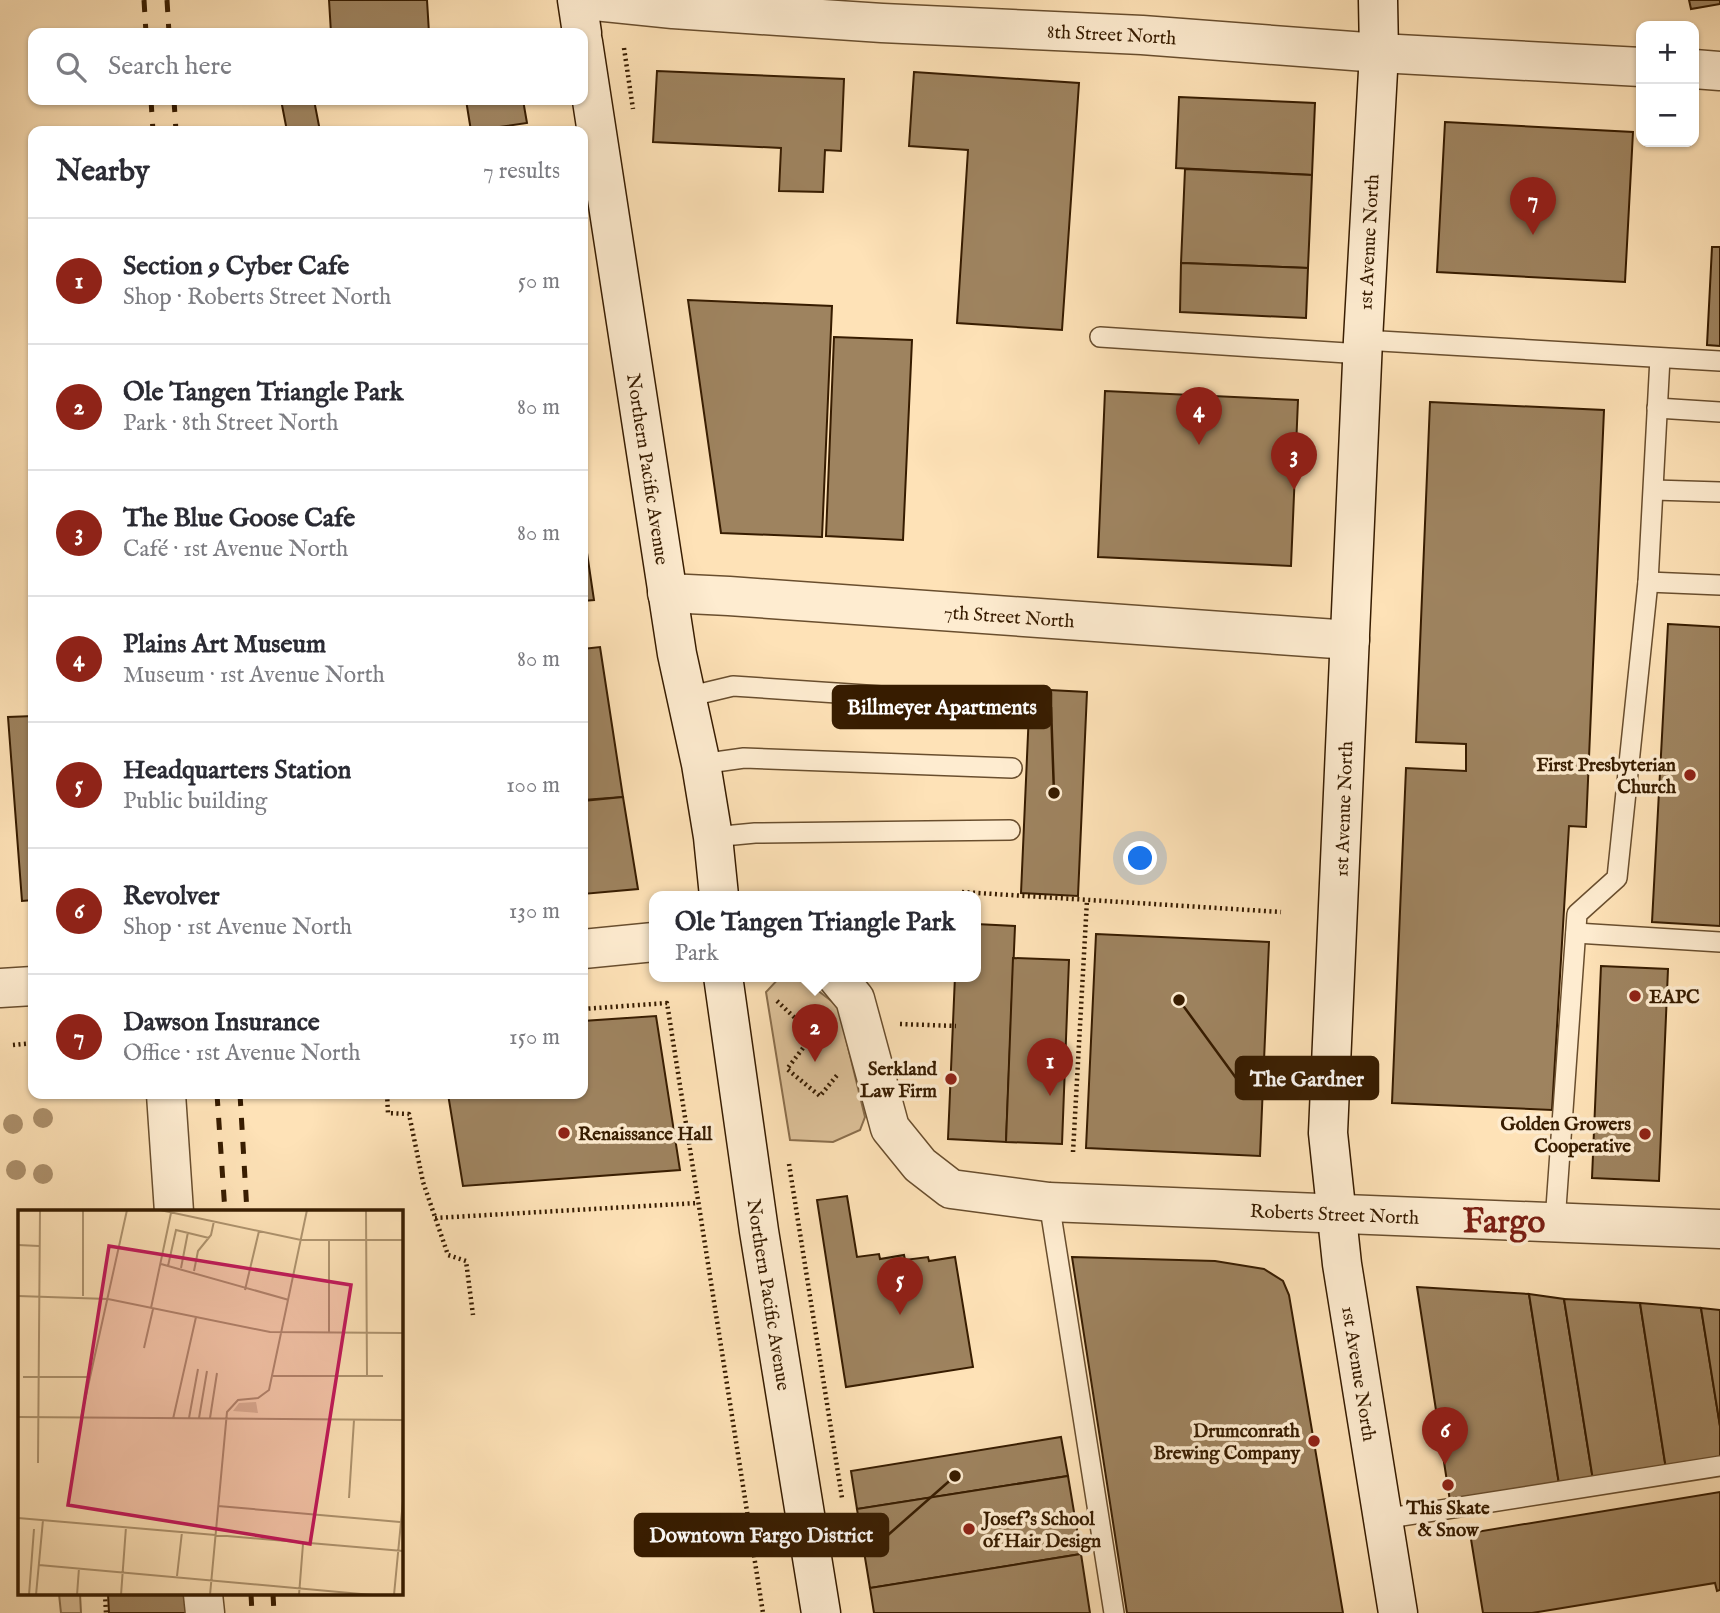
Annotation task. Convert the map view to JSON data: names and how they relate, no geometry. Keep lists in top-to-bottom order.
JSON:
{
  "streets": {
    "street": [
      "8th Street North",
      "1st Avenue North",
      "Northern Pacific Avenue",
      "7th Street North",
      "Roberts Street North"
    ]
  },
  "crossings": [
    ["8th Street North", "1st Avenue North"],
    ["1st Avenue North", "7th Street North"],
    ["1st Avenue North", "Roberts Street North"],
    ["Northern Pacific Avenue", "7th Street North"]
  ],
  "districts": ["Fargo"],
  "places": [
    "First Presbyterian Church",
    "Billmeyer Apartments",
    "EAPC",
    "The Gardner",
    "Serkland Law Firm",
    "Renaissance Hall",
    "Golden Growers Cooperative",
    "Drumconrath Brewing Company",
    "Downtown Fargo District",
    "This Skate & Snow",
    "Josef's School of Hair Design"
  ],
  "page": {
    "map_buttons": ["+", "−"],
    "search": "Search here",
    "heading": ["Nearby", "7 results"],
    "pins": [
      "7",
      "4",
      "3",
      "2",
      "1",
      "5",
      "6"
    ],
    "list": [
      {
        "mark": "1",
        "name": "Section 9 Cyber Cafe",
        "note": "Shop · Roberts Street North",
        "value": "50 m"
      },
      {
        "mark": "2",
        "name": "Ole Tangen Triangle Park",
        "note": "Park · 8th Street North",
        "value": "80 m"
      },
      {
        "mark": "3",
        "name": "The Blue Goose Cafe",
        "note": "Café · 1st Avenue North",
        "value": "80 m"
      },
      {
        "mark": "4",
        "name": "Plains Art Museum",
        "note": "Museum · 1st Avenue North",
        "value": "80 m"
      },
      {
        "mark": "5",
        "name": "Headquarters Station",
        "note": "Public building",
        "value": "100 m"
      },
      {
        "mark": "6",
        "name": "Revolver",
        "note": "Shop · 1st Avenue North",
        "value": "130 m"
      },
      {
        "mark": "7",
        "name": "Dawson Insurance",
        "note": "Office · 1st Avenue North",
        "value": "150 m"
      }
    ],
    "popup": ["Ole Tangen Triangle Park", "Park"]
  }
}
